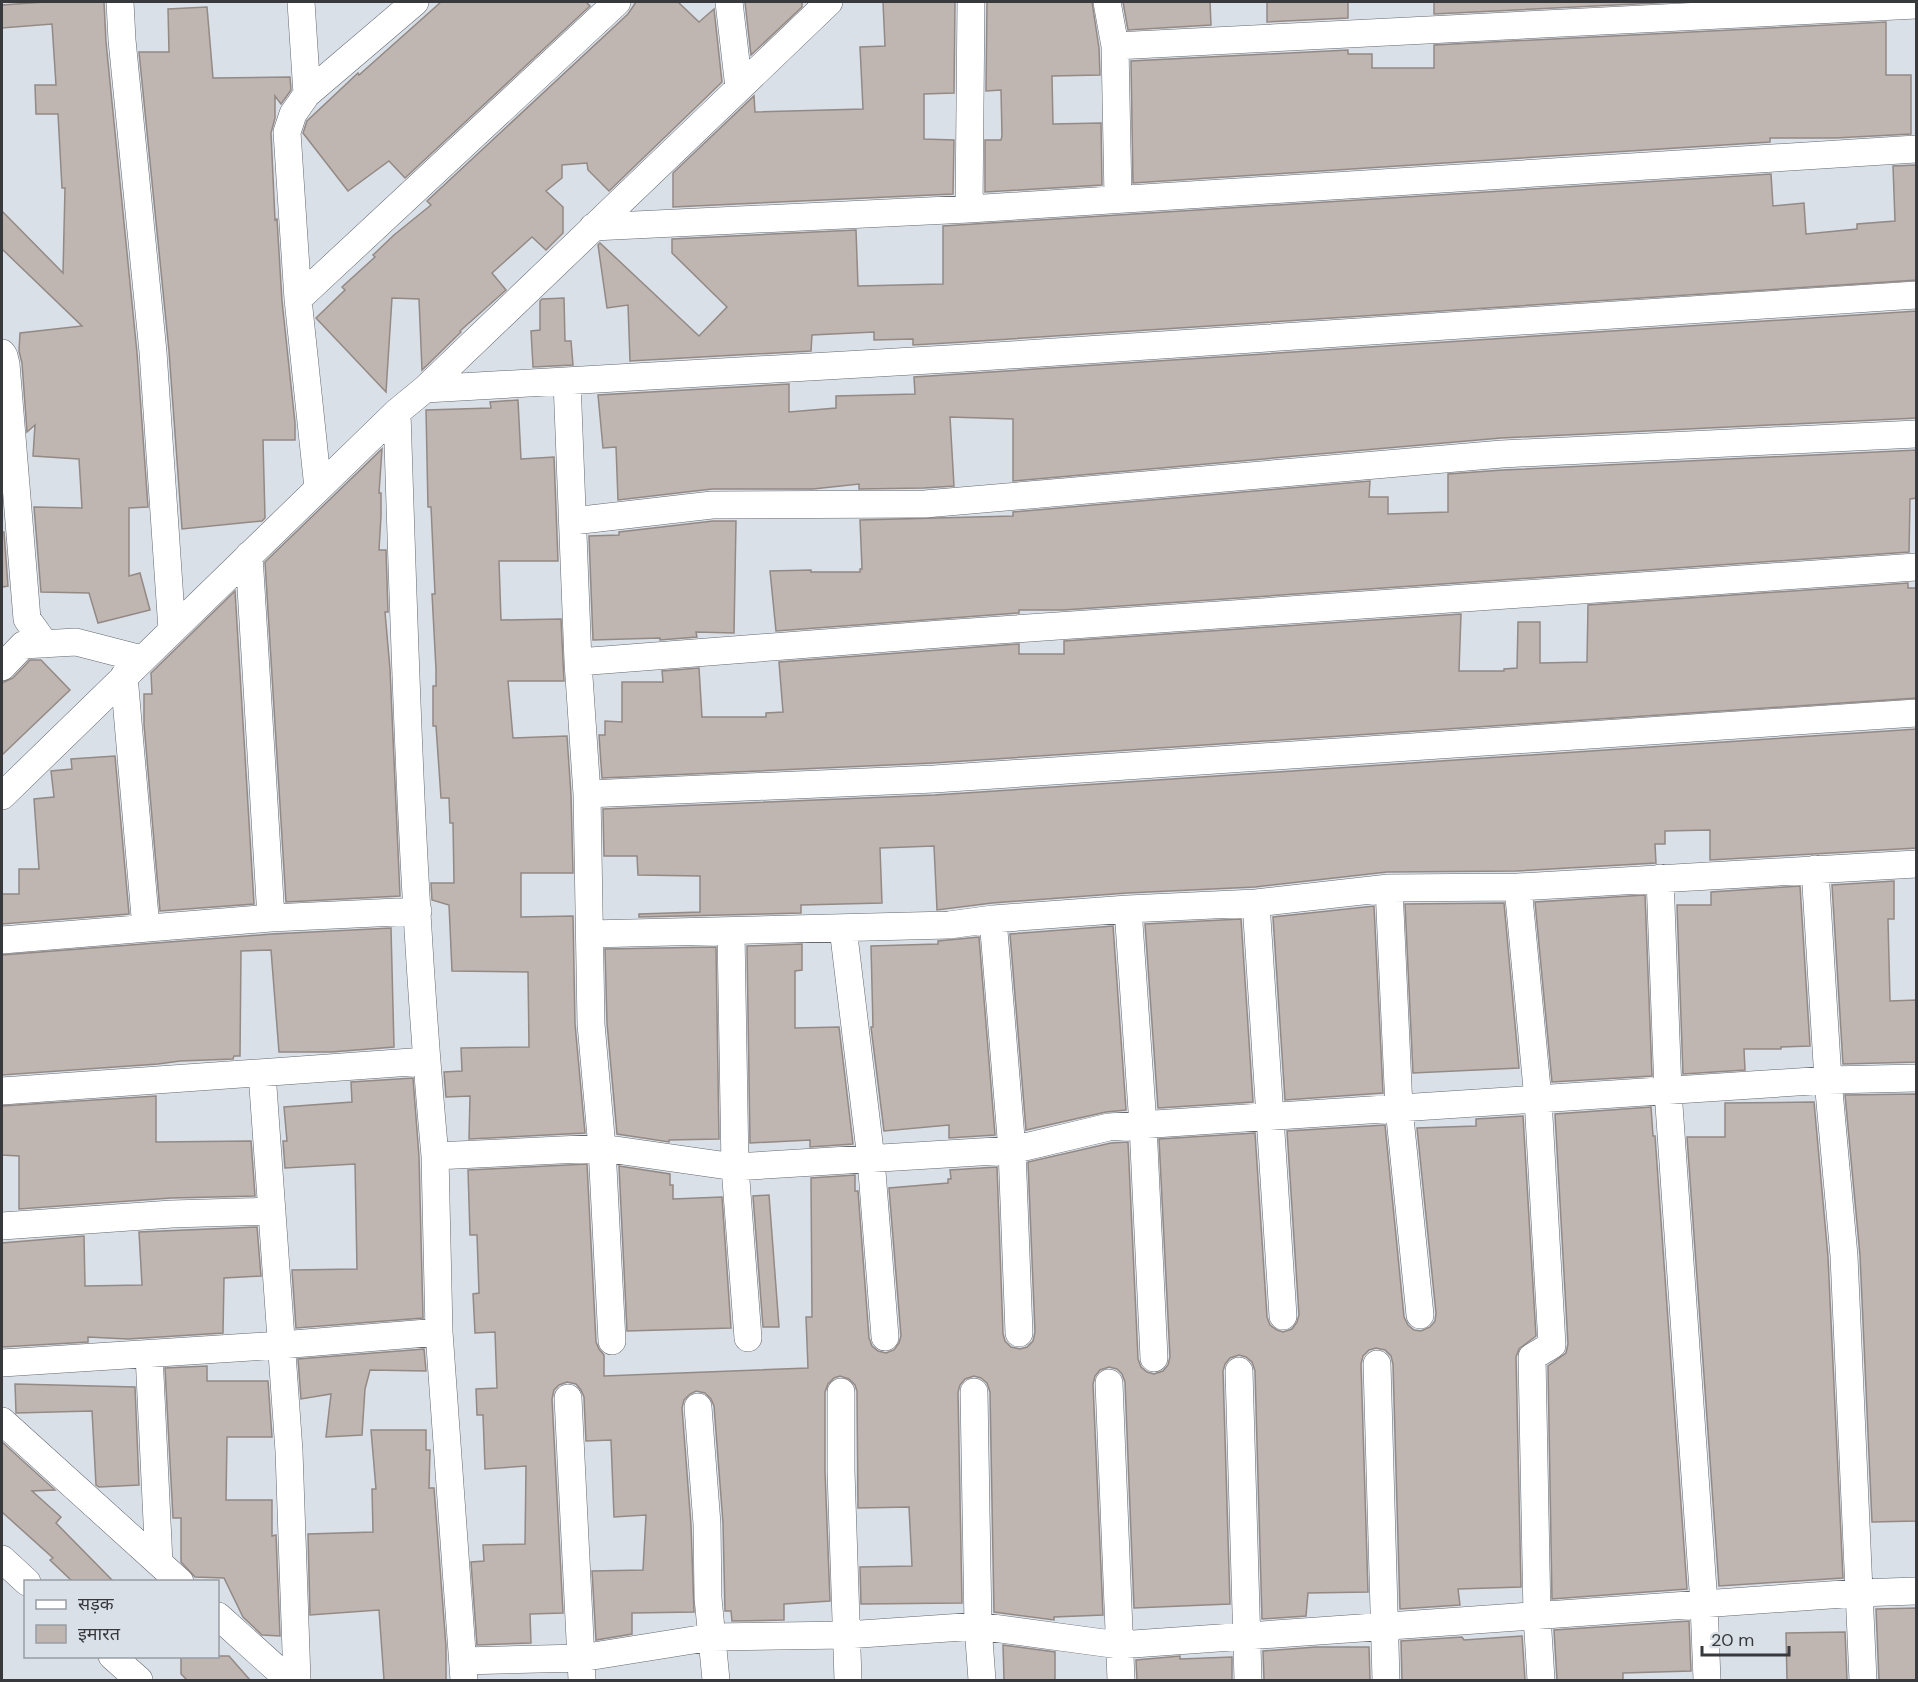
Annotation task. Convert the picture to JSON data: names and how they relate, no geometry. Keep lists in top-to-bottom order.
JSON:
{
  "legend": ["सड़क", "इमारत"],
  "scale_bar": "20 m"
}
